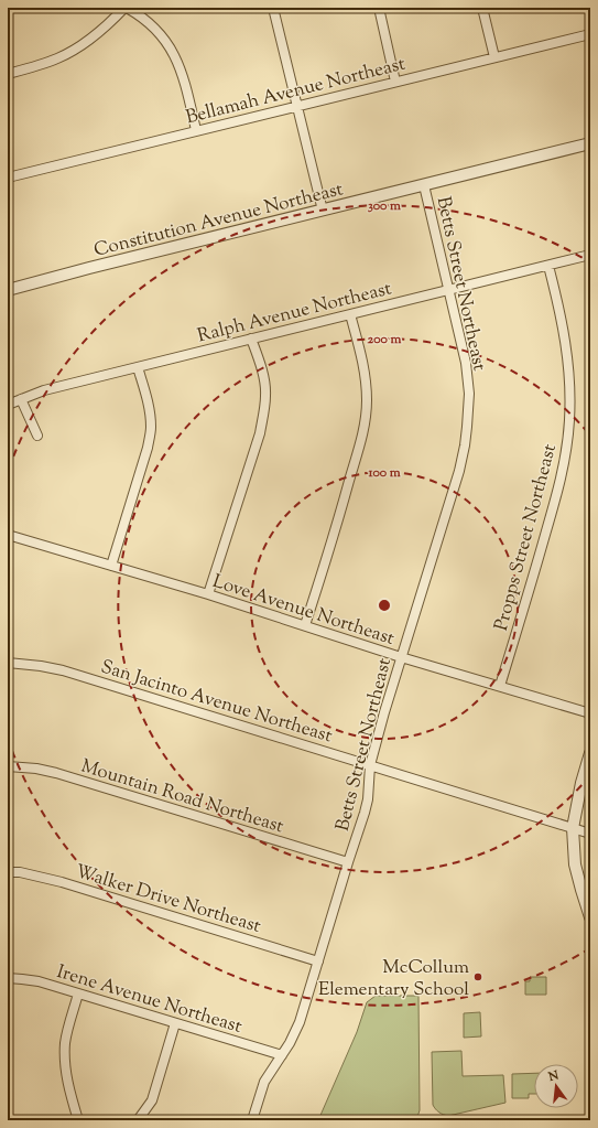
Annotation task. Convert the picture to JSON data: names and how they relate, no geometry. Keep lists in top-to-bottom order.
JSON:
{
  "streets": {
    "street": [
      "Bellamah Avenue Northeast",
      "Constitution Avenue Northeast",
      "Betts Street Northeast",
      "Ralph Avenue Northeast",
      "Propps Street Northeast",
      "Love Avenue Northeast",
      "San Jacinto Avenue Northeast",
      "Mountain Road Northeast",
      "Walker Drive Northeast",
      "Irene Avenue Northeast"
    ]
  },
  "crossings": [
    ["Constitution Avenue Northeast", "Betts Street Northeast"],
    ["Betts Street Northeast", "Ralph Avenue Northeast"],
    ["Betts Street Northeast", "Love Avenue Northeast"],
    ["Betts Street Northeast", "San Jacinto Avenue Northeast"],
    ["Betts Street Northeast", "Mountain Road Northeast"],
    ["Betts Street Northeast", "Walker Drive Northeast"],
    ["Betts Street Northeast", "Irene Avenue Northeast"],
    ["Ralph Avenue Northeast", "Propps Street Northeast"],
    ["Propps Street Northeast", "Love Avenue Northeast"]
  ],
  "places": ["McCollum Elementary School"],
  "north": "top",
  "rings": ["300 m", "200 m", "100 m"]
}
